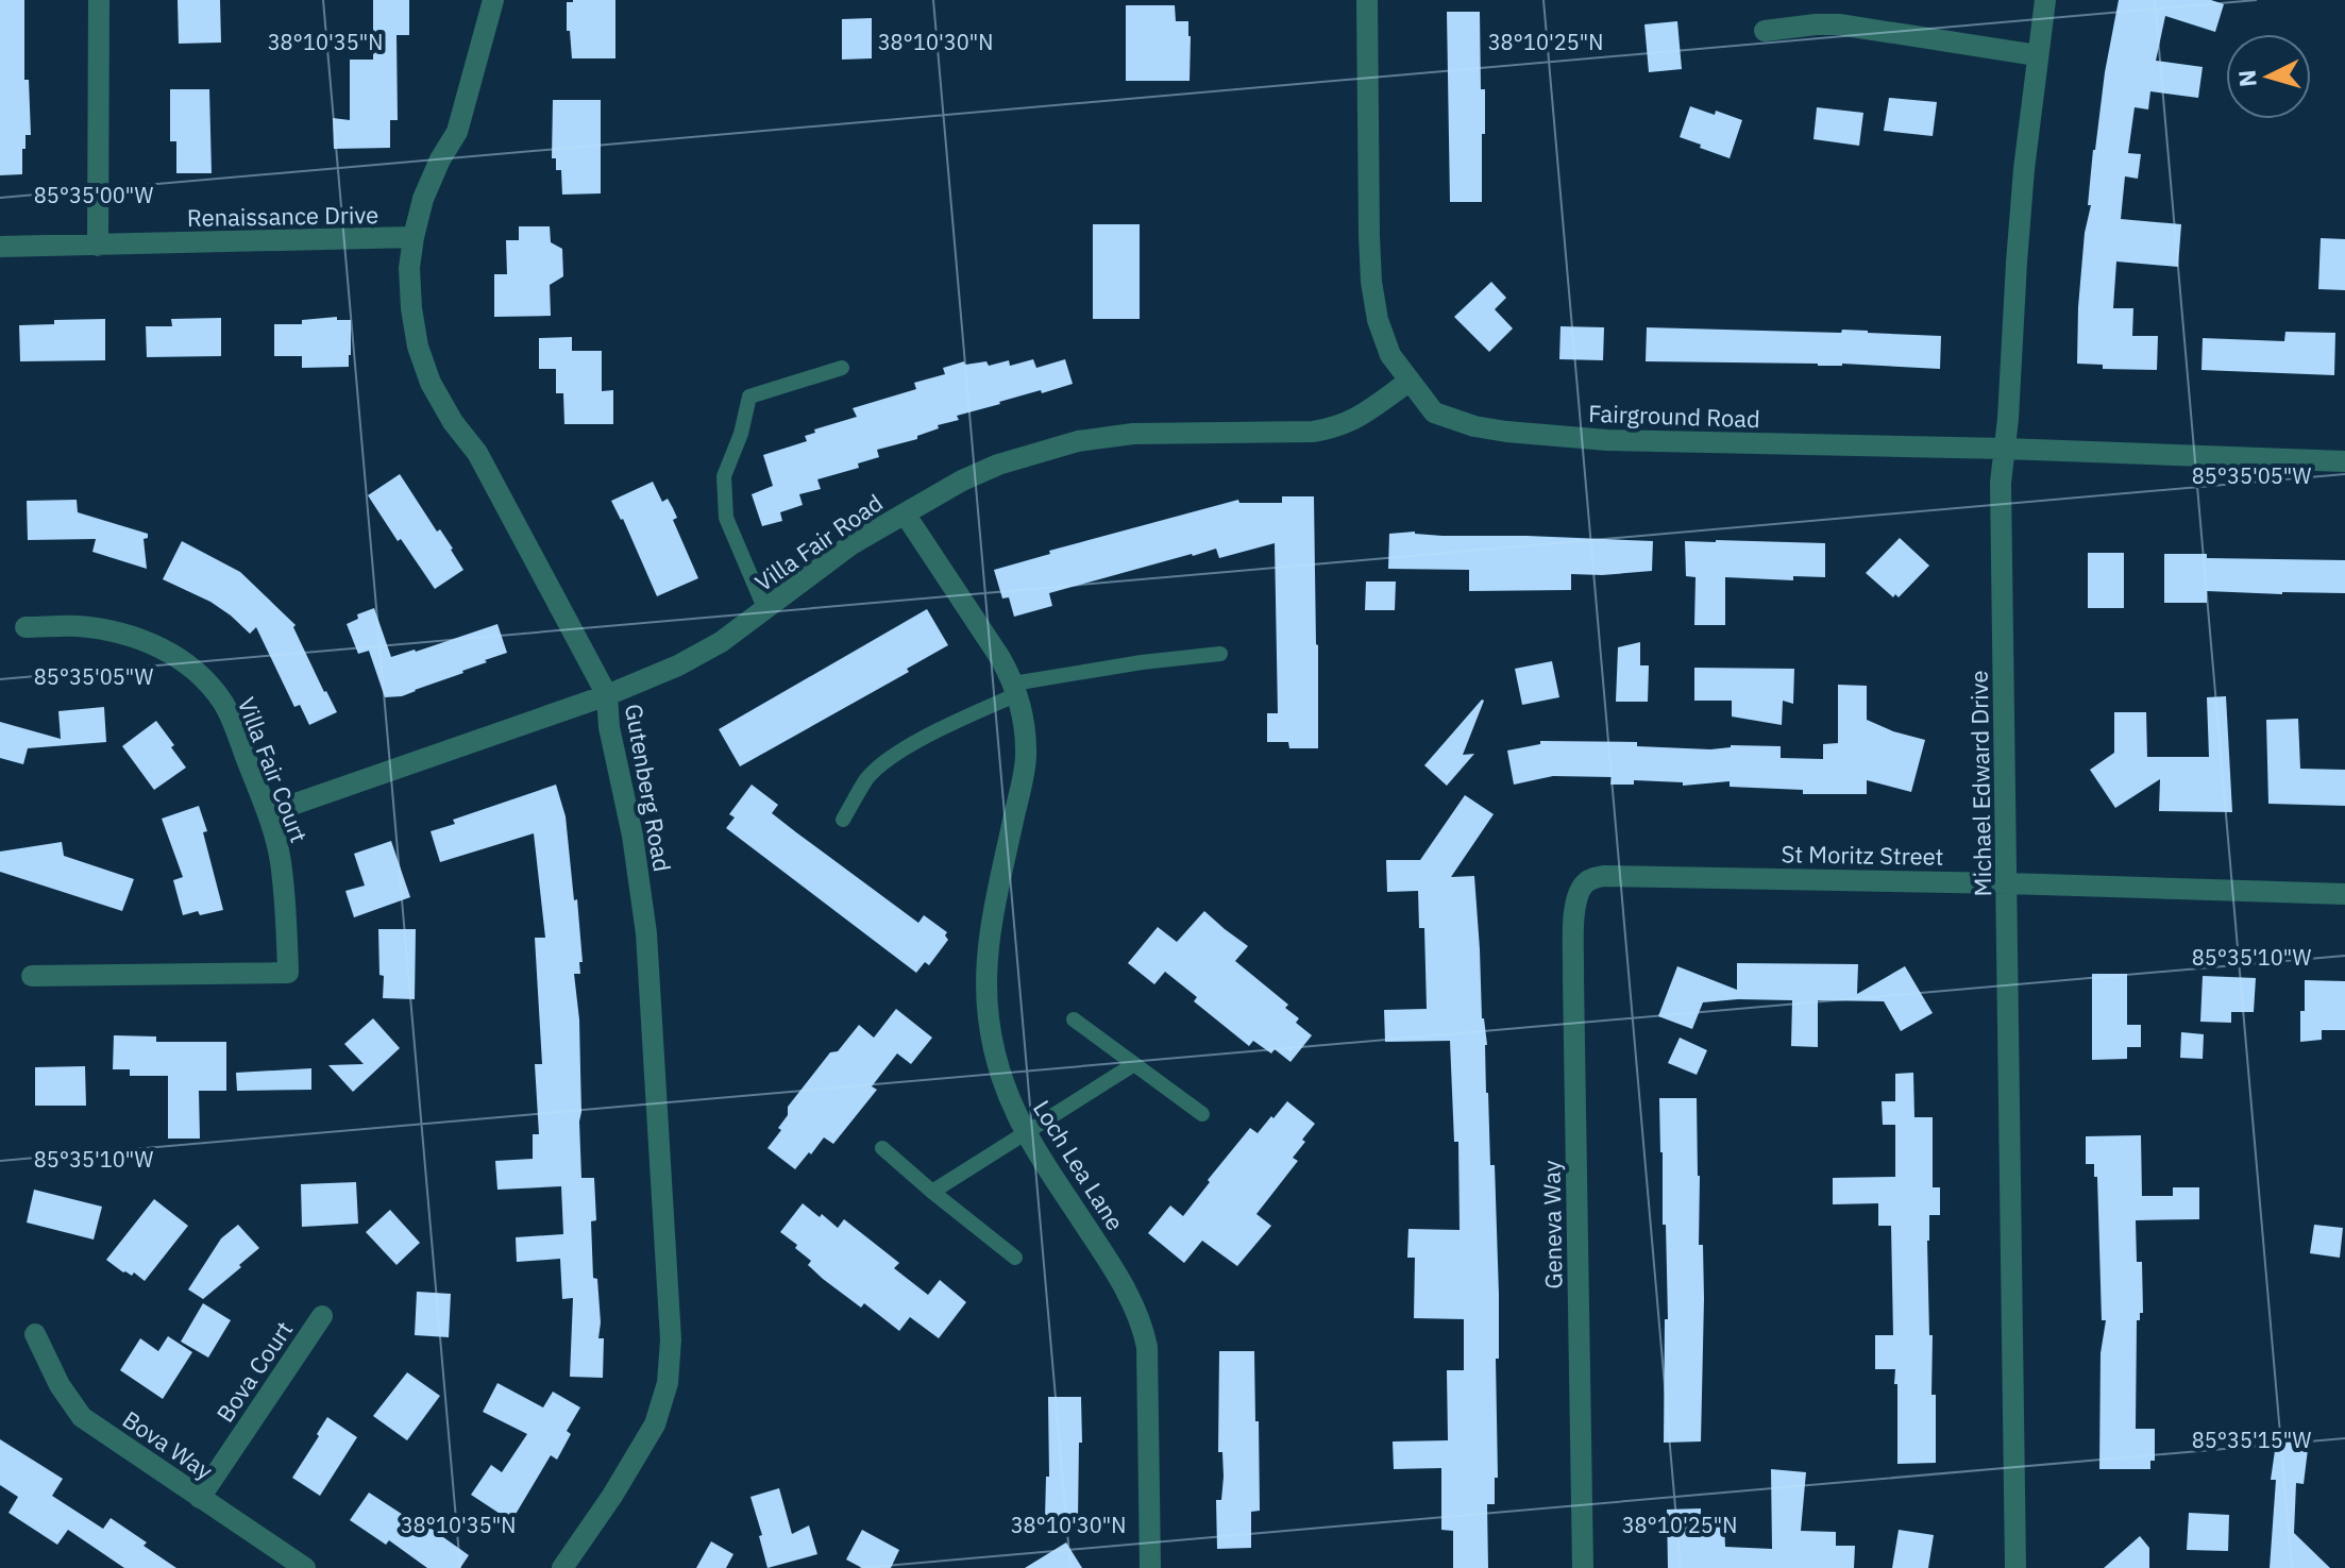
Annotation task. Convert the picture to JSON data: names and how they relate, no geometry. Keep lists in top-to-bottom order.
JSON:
{
  "streets": {
    "street": [
      "Renaissance Drive",
      "Fairground Road",
      "Villa Fair Road",
      "Villa Fair Court",
      "Michael Edward Drive",
      "Gutenberg Road",
      "St Moritz Street",
      "Loch Lea Lane",
      "Geneva Way",
      "Bova Court",
      "Bova Way"
    ]
  },
  "crossings": [
    ["Renaissance Drive", "Gutenberg Road"],
    ["Fairground Road", "Villa Fair Road"],
    ["Fairground Road", "Michael Edward Drive"],
    ["Villa Fair Road", "Villa Fair Court"],
    ["Villa Fair Road", "Gutenberg Road"],
    ["Villa Fair Road", "Loch Lea Lane"],
    ["Michael Edward Drive", "St Moritz Street"],
    ["St Moritz Street", "Geneva Way"],
    ["Bova Court", "Bova Way"]
  ],
  "north": "left",
  "coordinates": [
    "38°10'35\"N",
    "38°10'30\"N",
    "38°10'25\"N",
    "85°35'00\"W",
    "85°35'05\"W",
    "85°35'10\"W",
    "85°35'15\"W"
  ]
}
